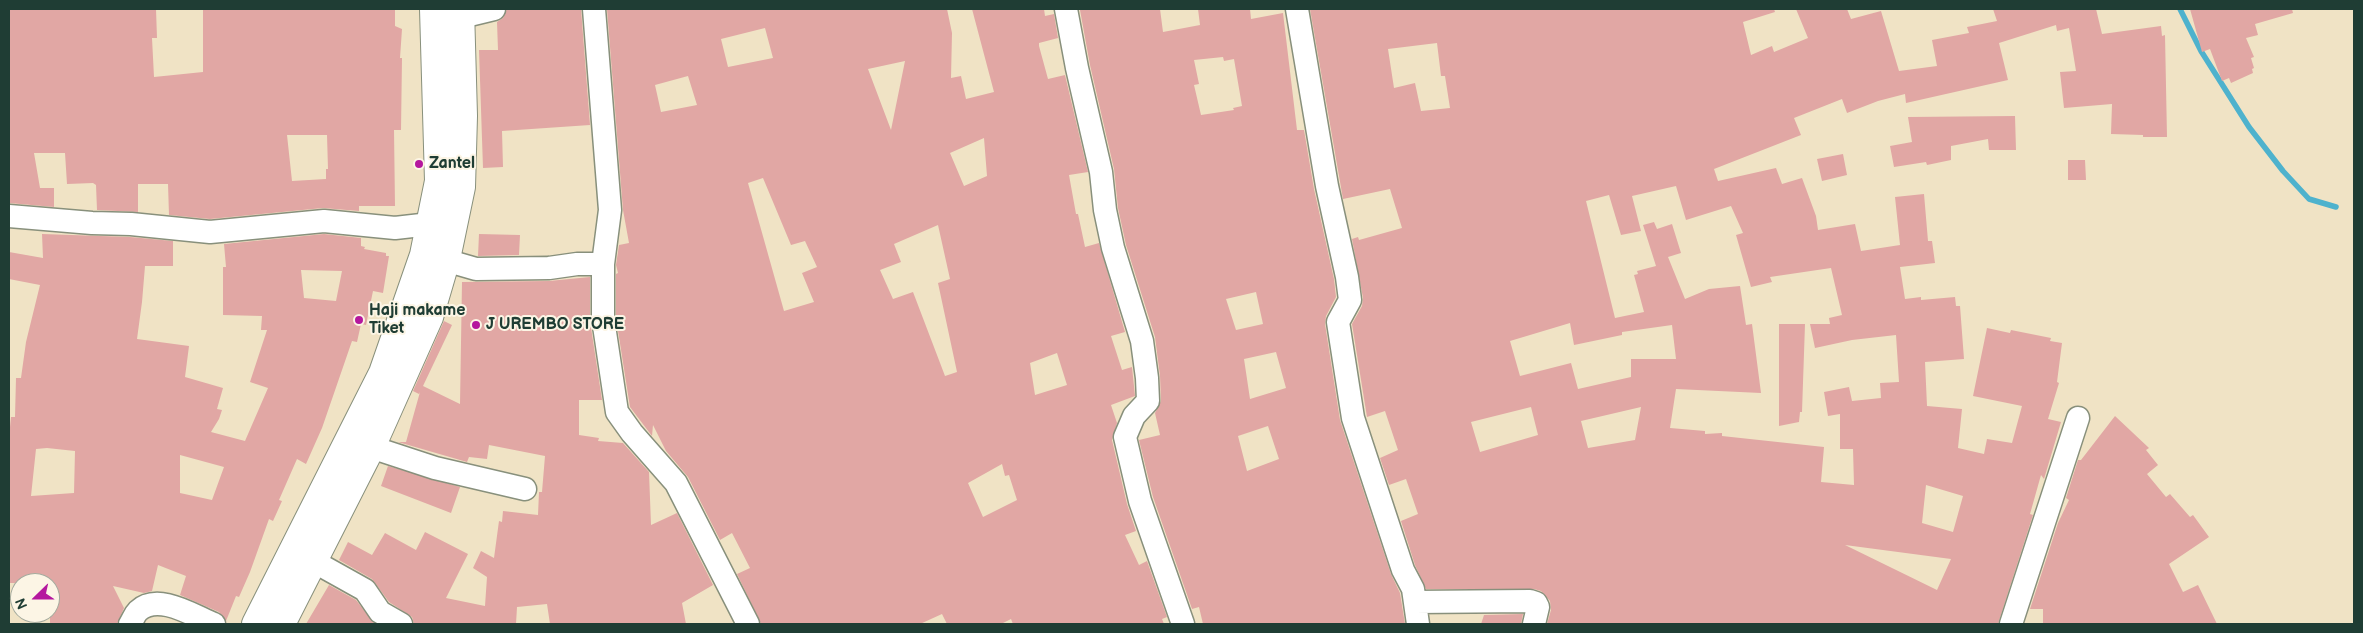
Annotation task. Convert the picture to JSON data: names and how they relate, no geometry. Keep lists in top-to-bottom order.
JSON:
{
  "places": ["Zantel", "Haji makame Tiket", "J UREMBO STORE"],
  "north": "left"
}
